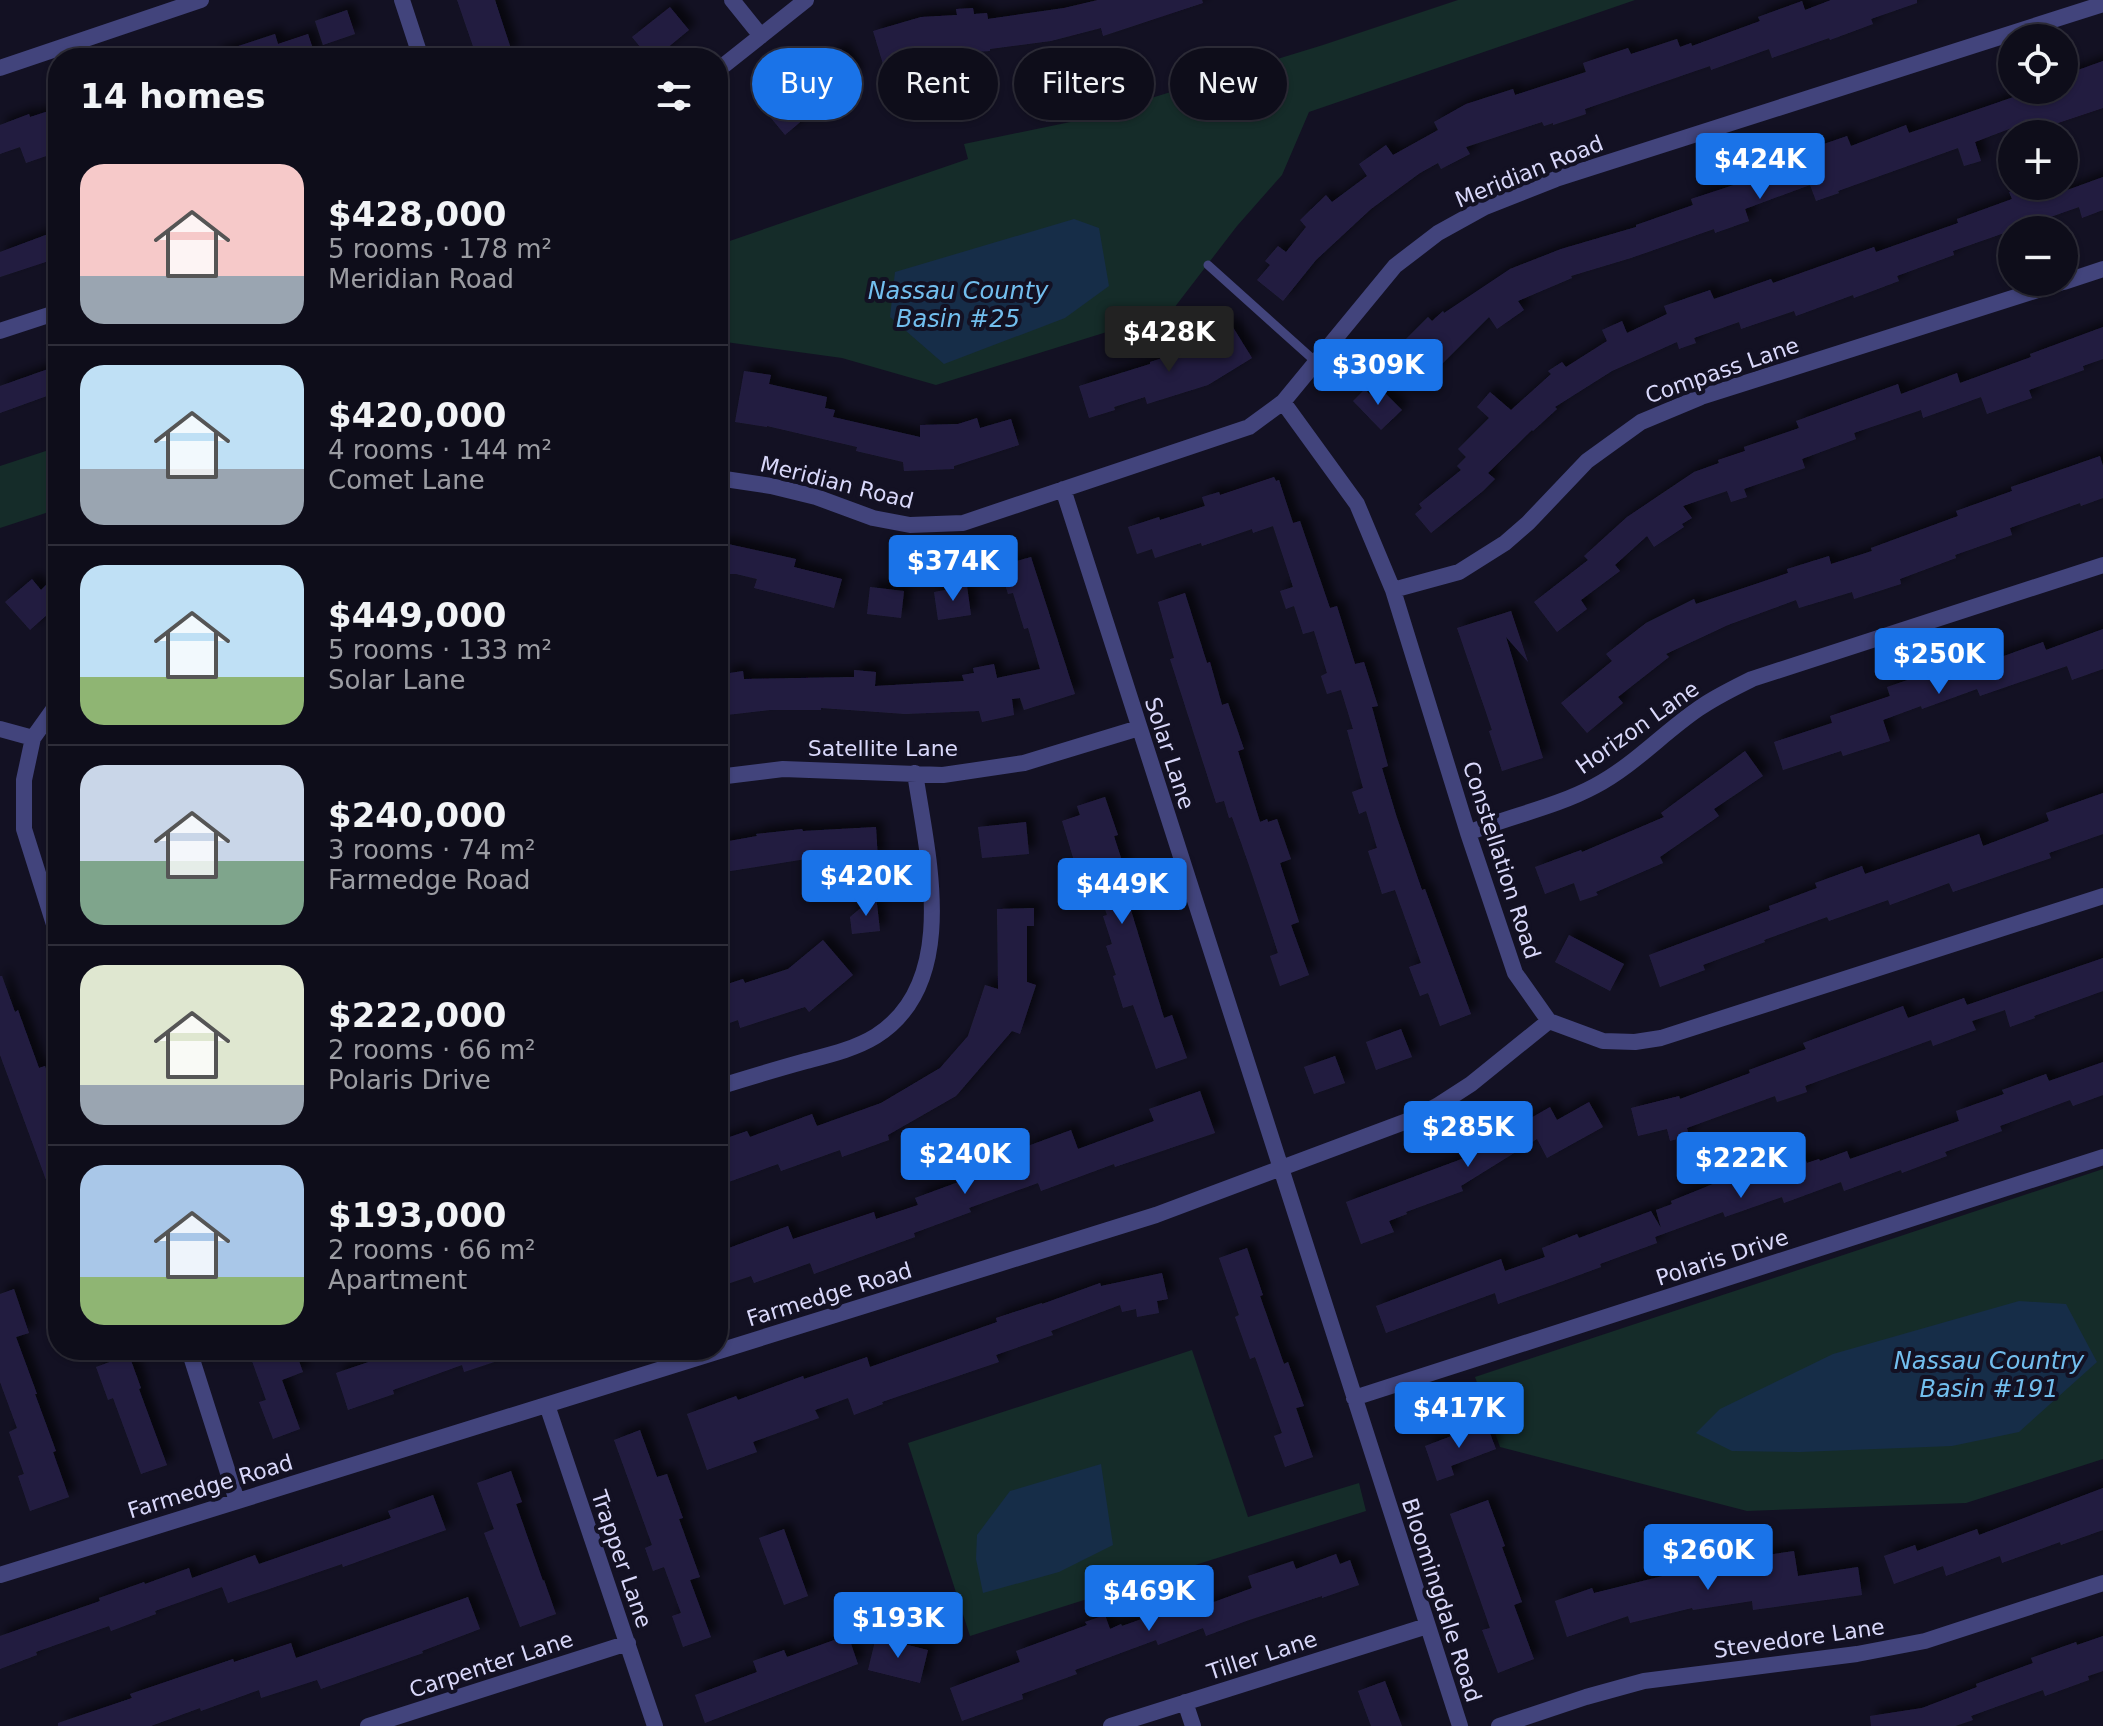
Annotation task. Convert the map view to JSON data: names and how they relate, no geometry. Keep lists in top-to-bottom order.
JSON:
{
  "streets": {
    "street": [
      "Meridian Road",
      "Compass Lane",
      "Horizon Lane",
      "Satellite Lane",
      "Solar Lane",
      "Constellation Road",
      "Polaris Drive",
      "Farmedge Road",
      "Trapper Lane",
      "Bloomingdale Road",
      "Stevedore Lane",
      "Tiller Lane",
      "Carpenter Lane"
    ]
  },
  "crossings": [
    ["Meridian Road", "Solar Lane"],
    ["Meridian Road", "Constellation Road"],
    ["Compass Lane", "Constellation Road"],
    ["Horizon Lane", "Constellation Road"],
    ["Satellite Lane", "Solar Lane"],
    ["Solar Lane", "Farmedge Road"],
    ["Solar Lane", "Bloomingdale Road"],
    ["Constellation Road", "Farmedge Road"],
    ["Polaris Drive", "Bloomingdale Road"],
    ["Farmedge Road", "Trapper Lane"],
    ["Farmedge Road", "Bloomingdale Road"],
    ["Trapper Lane", "Carpenter Lane"],
    ["Bloomingdale Road", "Tiller Lane"]
  ],
  "water": ["Nassau County Basin #25", "Nassau Country Basin #191"],
  "page": {
    "map_buttons": ["+", "−"],
    "chip": [
      "Buy",
      "Rent",
      "Filters",
      "New"
    ],
    "heading": "14 homes",
    "price": [
      "$424K",
      "$428K",
      "$309K",
      "$374K",
      "$250K",
      "$420K",
      "$449K",
      "$285K",
      "$240K",
      "$222K",
      "$417K",
      "$260K",
      "$469K",
      "$193K"
    ],
    "list": [
      {
        "name": "$428,000",
        "note": "5 rooms · 178 m² · Meridian Road"
      },
      {
        "name": "$420,000",
        "note": "4 rooms · 144 m² · Comet Lane"
      },
      {
        "name": "$449,000",
        "note": "5 rooms · 133 m² · Solar Lane"
      },
      {
        "name": "$240,000",
        "note": "3 rooms · 74 m² · Farmedge Road"
      },
      {
        "name": "$222,000",
        "note": "2 rooms · 66 m² · Polaris Drive"
      },
      {
        "name": "$193,000",
        "note": "2 rooms · 66 m² · Apartment"
      }
    ]
  }
}
